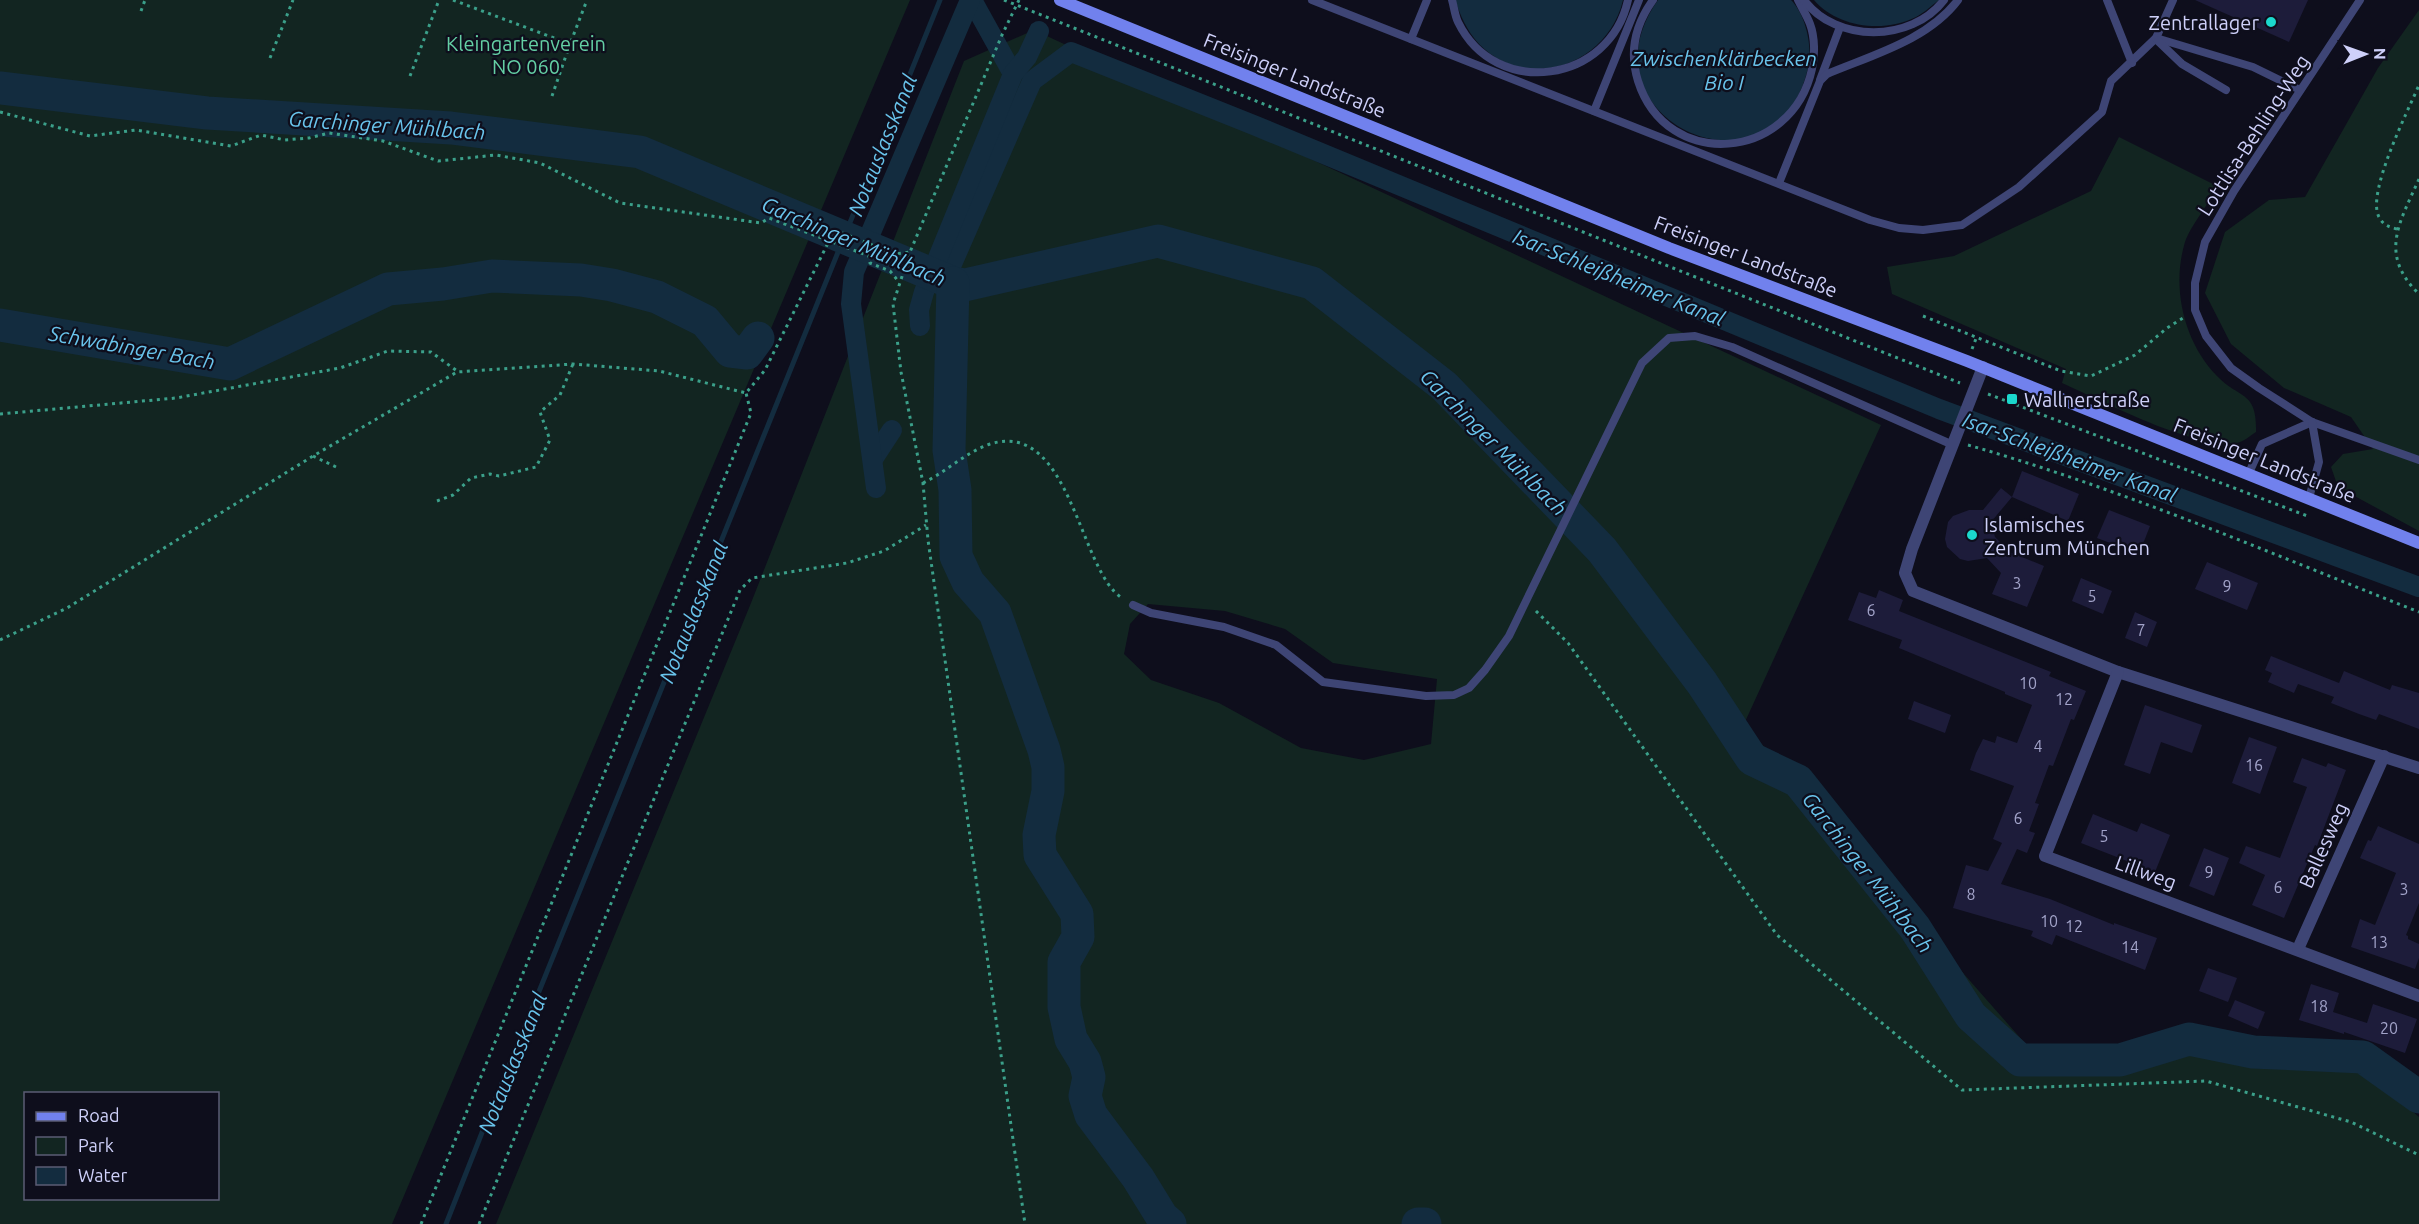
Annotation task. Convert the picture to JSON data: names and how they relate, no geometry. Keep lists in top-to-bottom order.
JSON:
{
  "streets": {
    "main road": ["Freisinger Landstraße"],
    "street": ["Ballesweg", "Lillweg"],
    "lane": ["Lottlisa-Behling-Weg"]
  },
  "crossings": [
    ["Ballesweg", "Lillweg"]
  ],
  "water": [
    "Zwischenklärbecken Bio I",
    "Garchinger Mühlbach",
    "Notauslasskanal",
    "Isar-Schleißheimer Kanal",
    "Schwabinger Bach"
  ],
  "parks": ["Kleingartenverein NO 060"],
  "places": {
    "other": ["Zentrallager", "Islamisches Zentrum München"],
    "transit": ["Wallnerstraße"]
  },
  "house_numbers": [
    "3",
    "9",
    "5",
    "6",
    "7",
    "10",
    "12",
    "4",
    "16",
    "6",
    "5",
    "9",
    "6",
    "3",
    "8",
    "10",
    "12",
    "13",
    "14",
    "18",
    "20"
  ],
  "legend": ["Road", "Park", "Water"],
  "north": "right"
}
